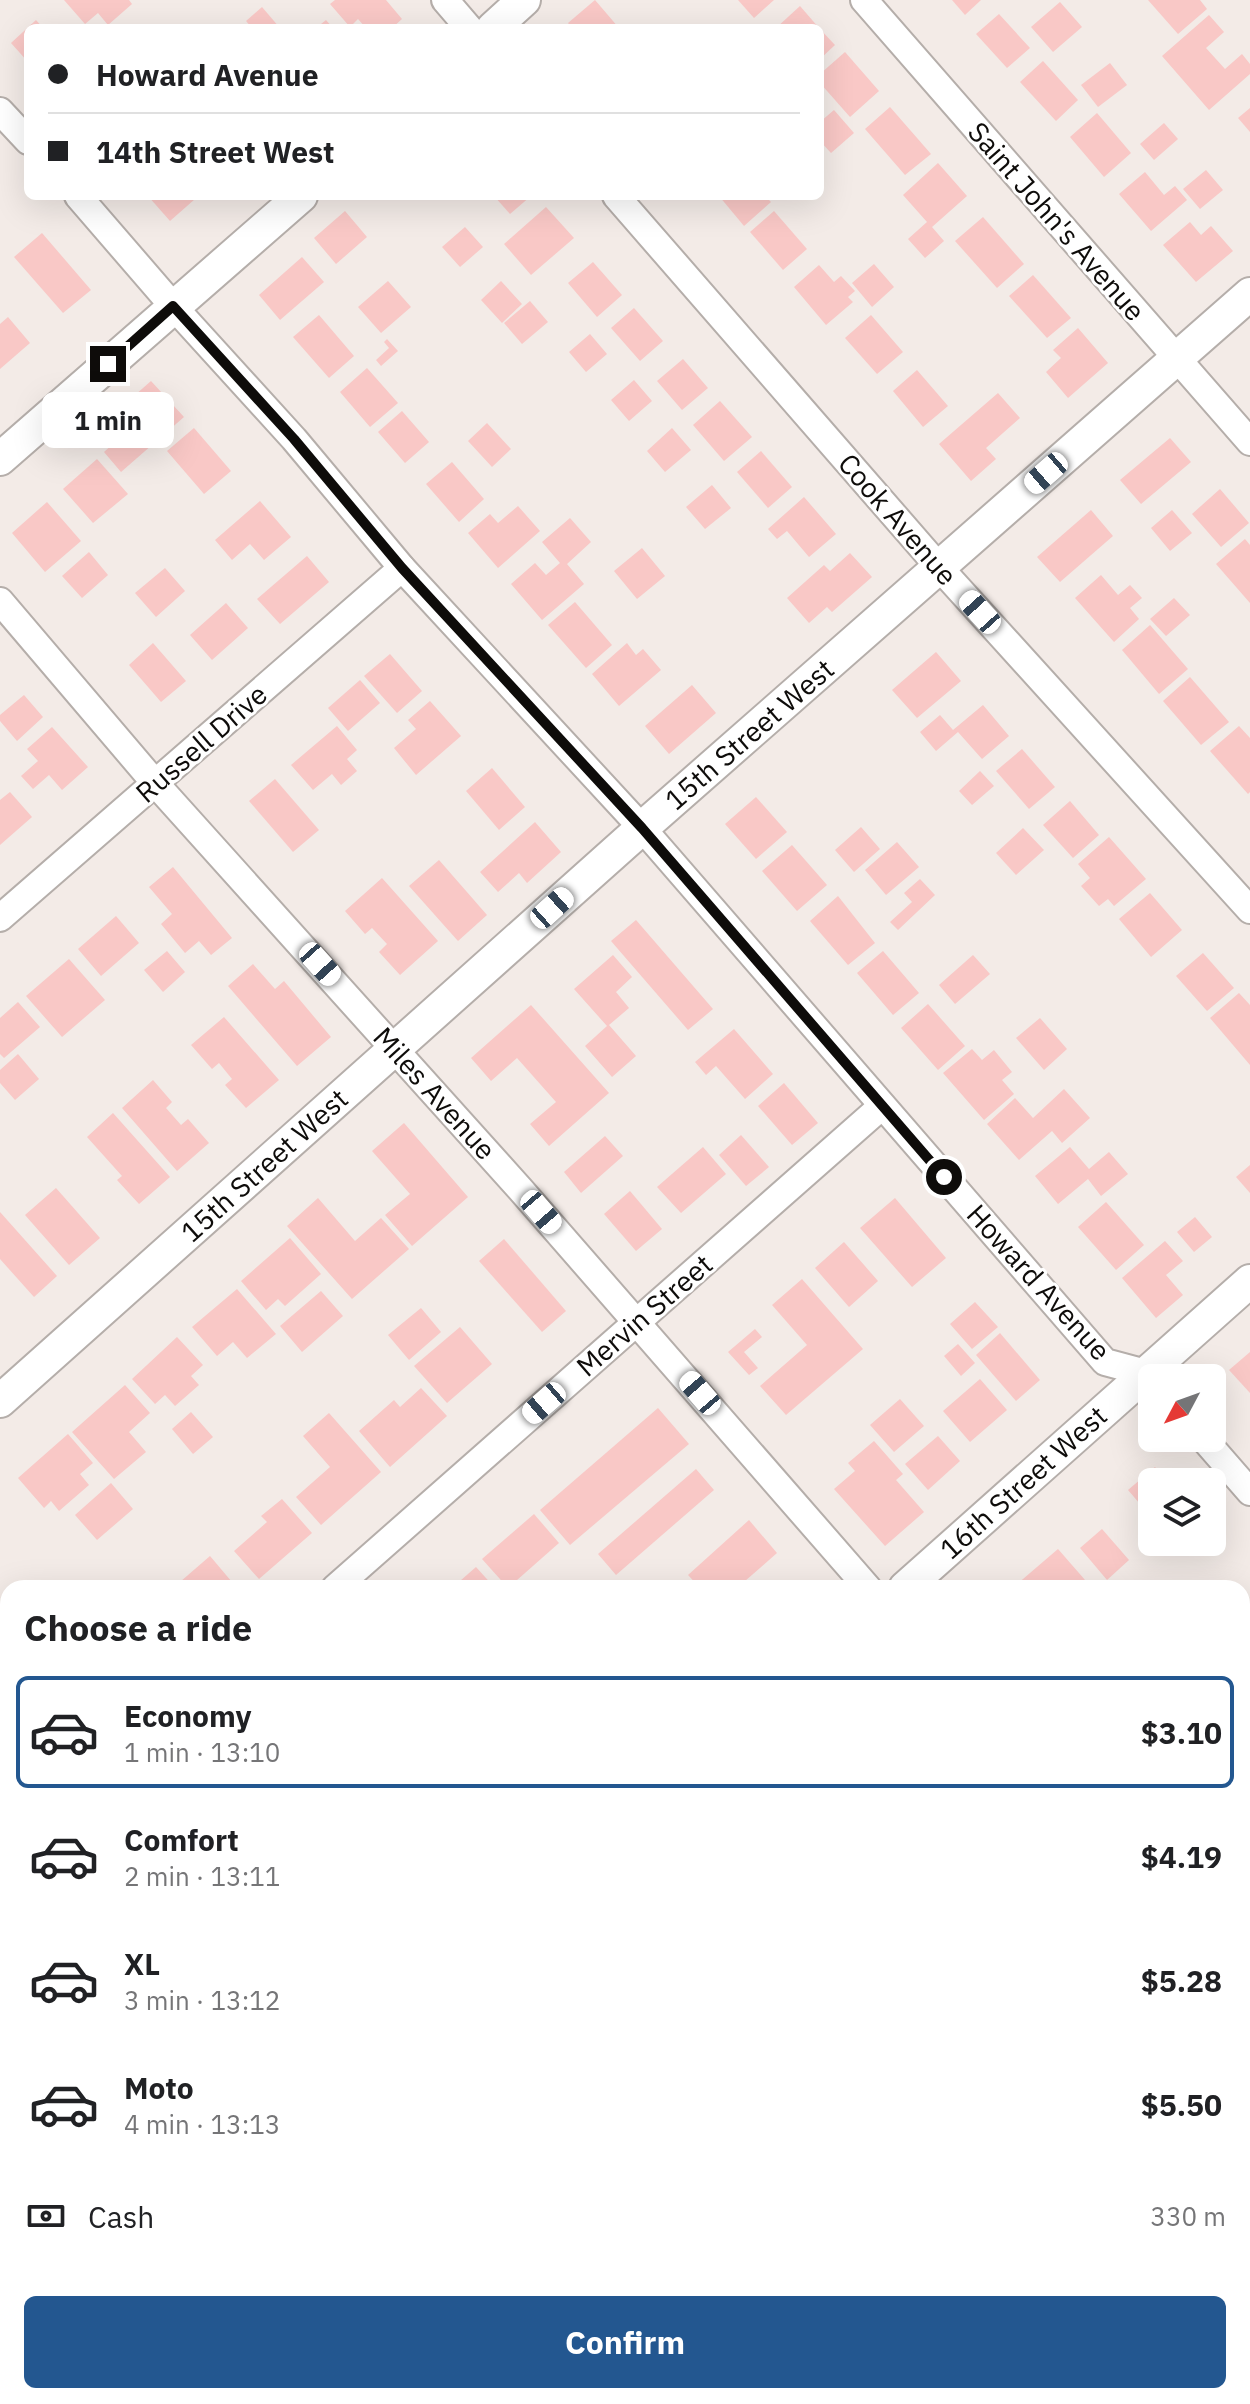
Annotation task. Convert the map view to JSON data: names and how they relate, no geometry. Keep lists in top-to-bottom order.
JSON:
{
  "streets": {
    "street": [
      "Saint John's Avenue",
      "Cook Avenue",
      "15th Street West",
      "Russell Drive",
      "Miles Avenue",
      "Howard Avenue",
      "Mervin Street",
      "16th Street West"
    ]
  },
  "crossings": [
    ["Saint John's Avenue", "15th Street West"],
    ["Cook Avenue", "15th Street West"],
    ["15th Street West", "Miles Avenue"],
    ["15th Street West", "Howard Avenue"],
    ["Russell Drive", "Miles Avenue"],
    ["Russell Drive", "Howard Avenue"],
    ["Miles Avenue", "Mervin Street"],
    ["Howard Avenue", "Mervin Street"]
  ],
  "north": "bottom left",
  "page": {
    "banner": ["Howard Avenue", "14th Street West"],
    "bubble": "1 min",
    "heading": "Choose a ride",
    "list": [
      {
        "name": "Economy",
        "note": "1 min · 13:10",
        "value": "$3.10"
      },
      {
        "name": "Comfort",
        "note": "2 min · 13:11",
        "value": "$4.19"
      },
      {
        "name": "XL",
        "note": "3 min · 13:12",
        "value": "$5.28"
      },
      {
        "name": "Moto",
        "note": "4 min · 13:13",
        "value": "$5.50"
      }
    ],
    "pay": ["Cash", "330 m"],
    "buttons": "Confirm"
  }
}
